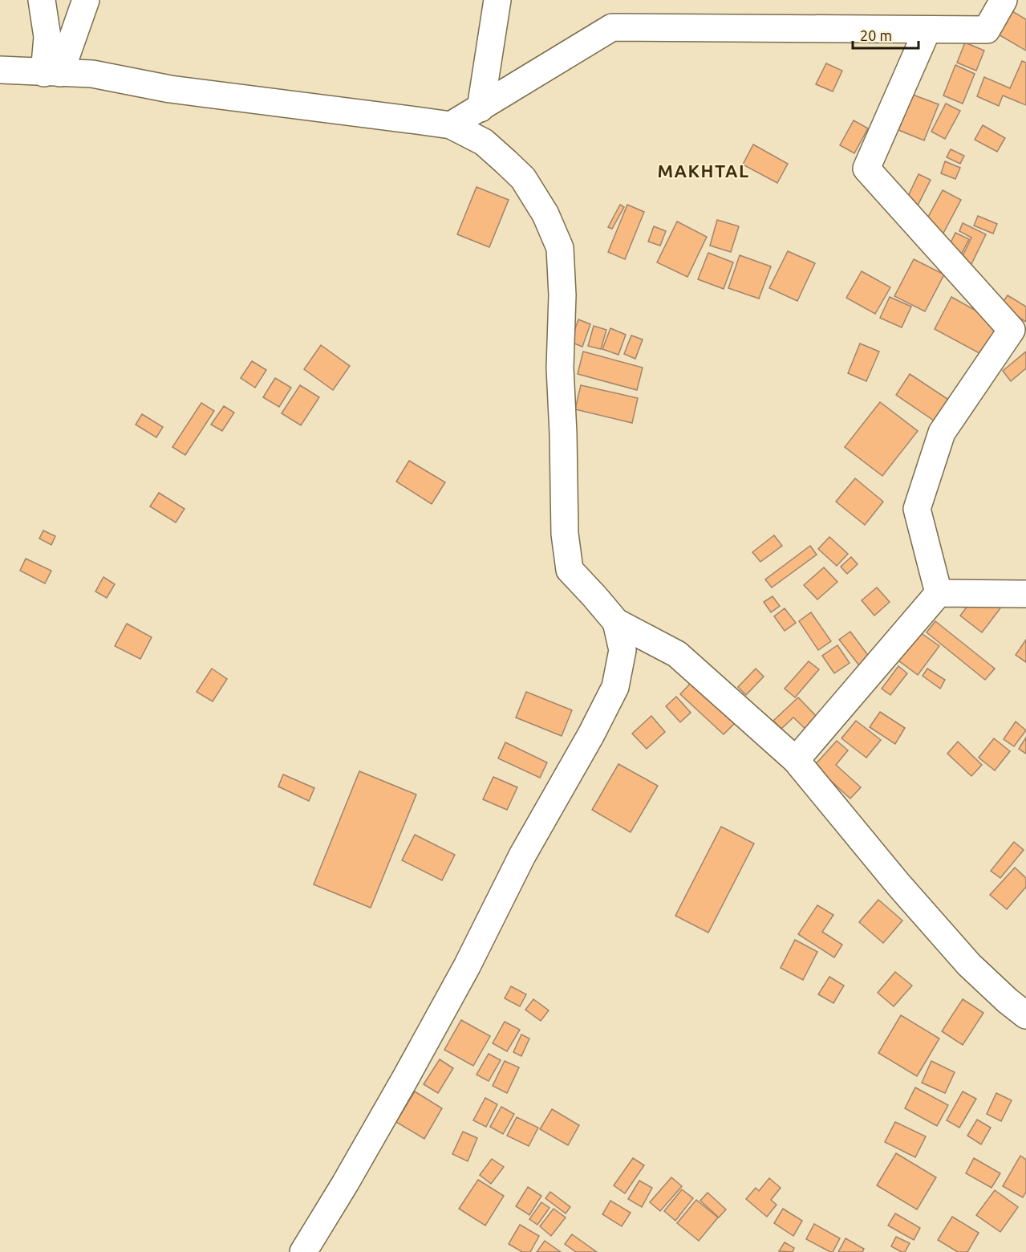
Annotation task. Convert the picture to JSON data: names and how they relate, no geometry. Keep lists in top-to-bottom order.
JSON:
{
  "districts": ["MAKHTAL"],
  "scale_bar": "20 m"
}
